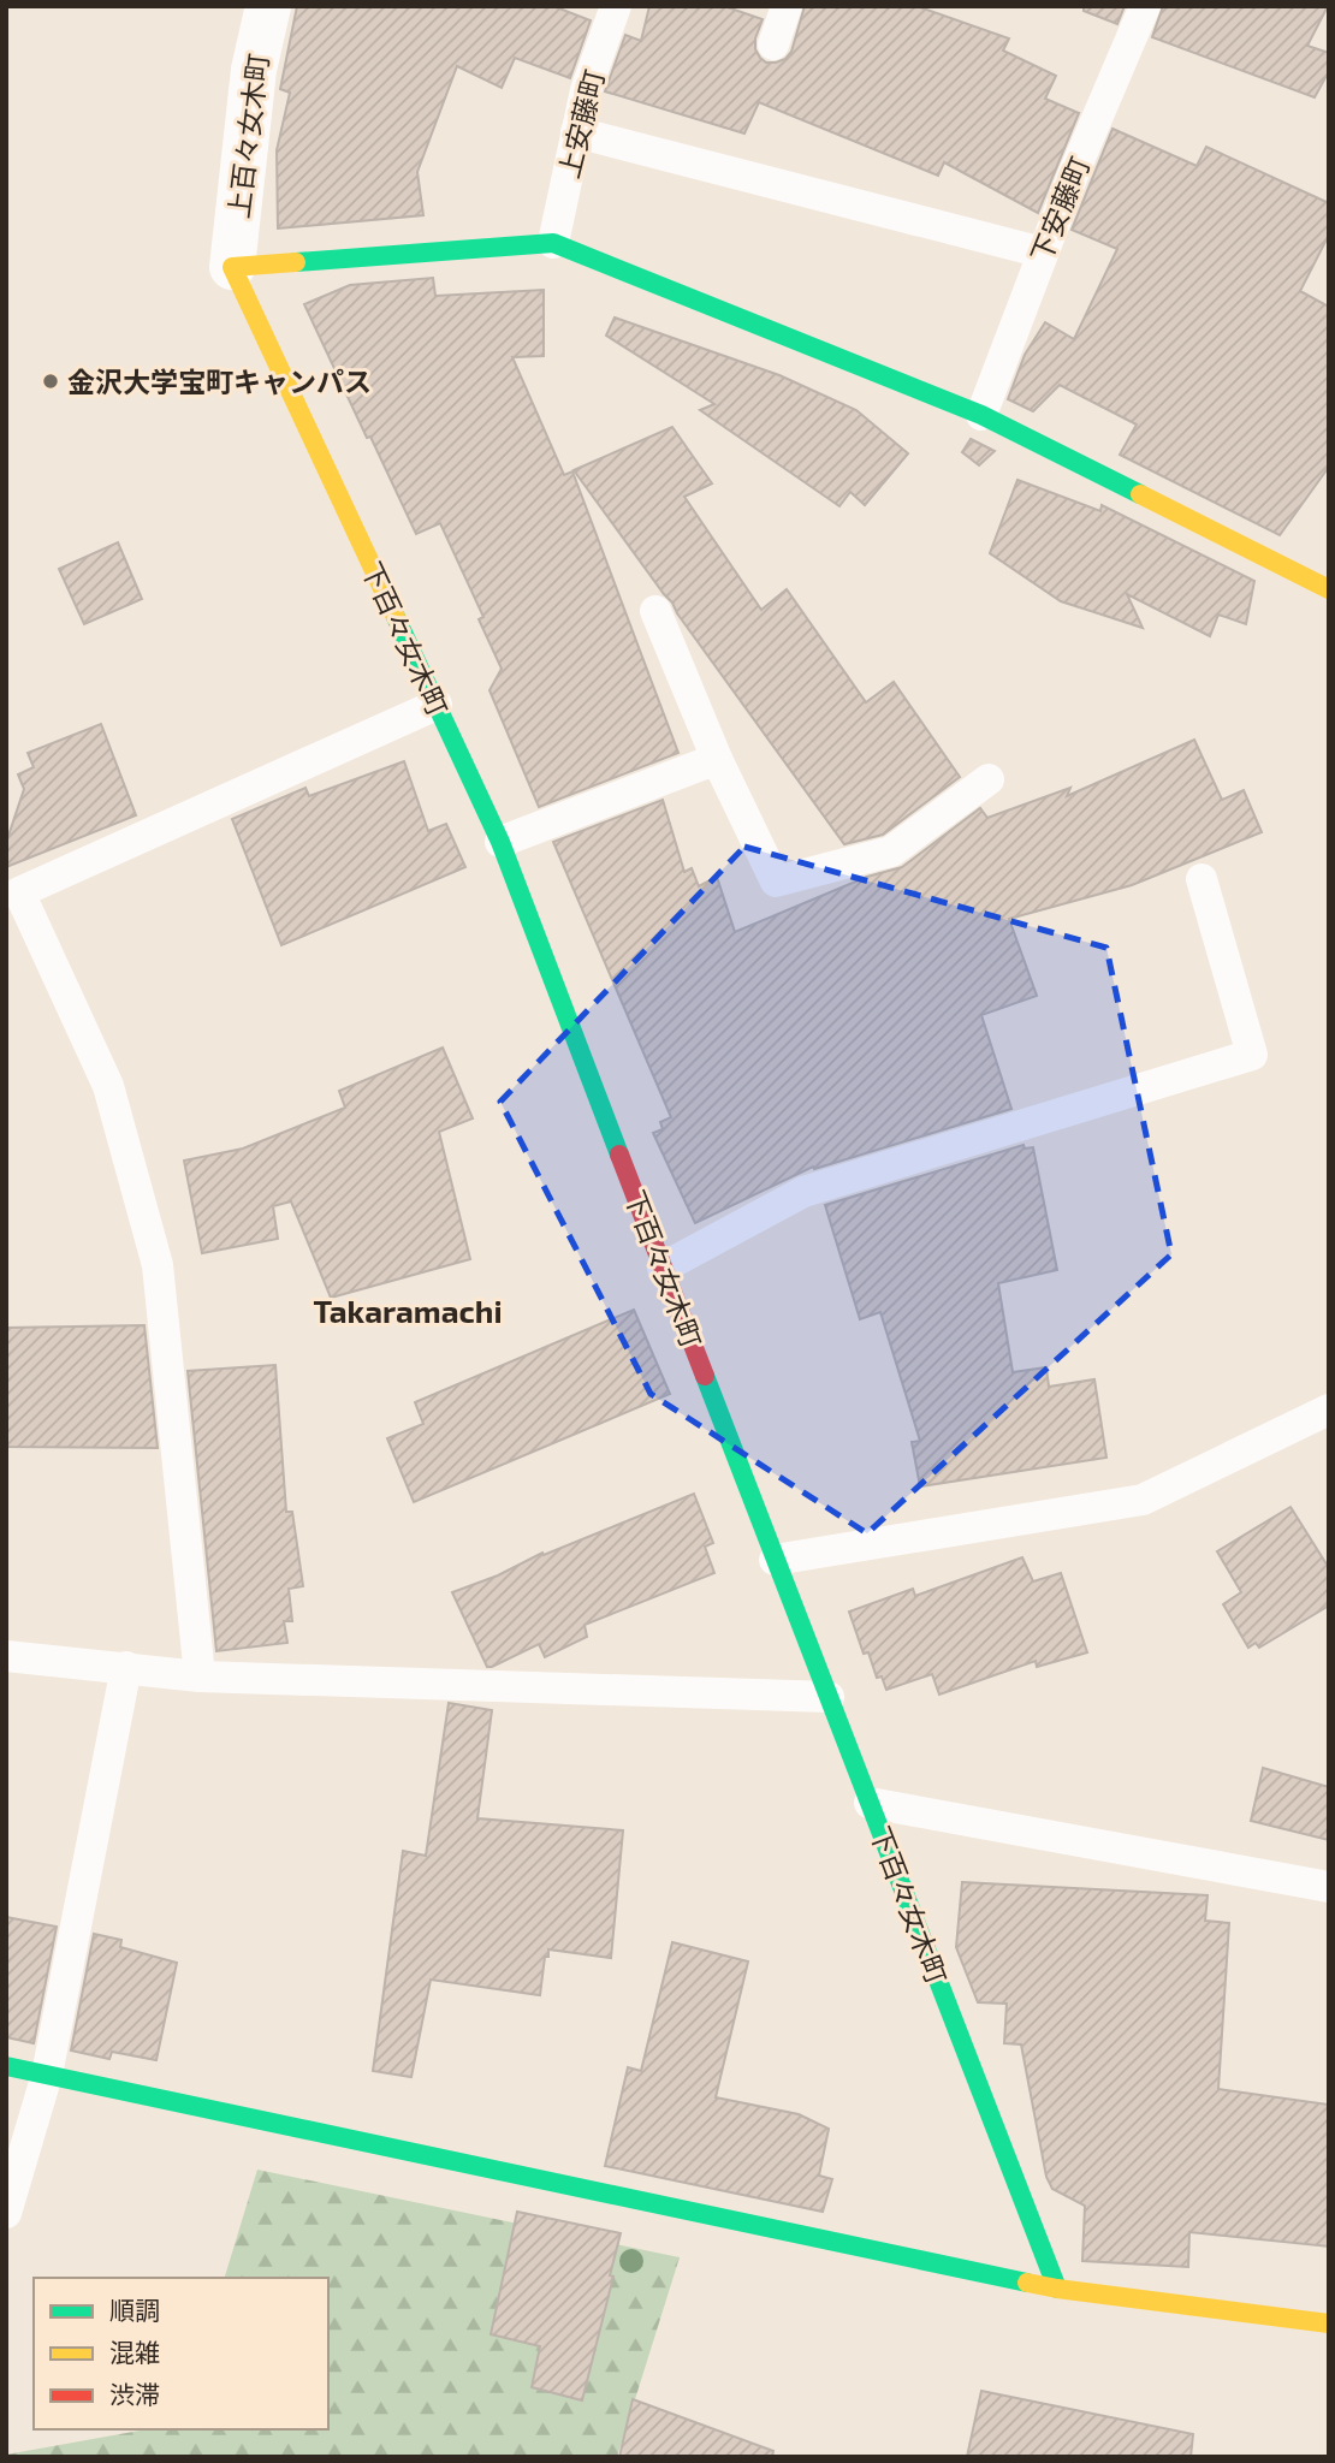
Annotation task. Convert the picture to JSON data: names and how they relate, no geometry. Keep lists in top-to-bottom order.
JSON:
{
  "streets": {
    "street": ["上百々女木町", "下百々女木町"],
    "lane": ["上安藤町", "下安藤町"]
  },
  "crossings": [
    ["上百々女木町", "下百々女木町"]
  ],
  "districts": ["Takaramachi"],
  "places": ["金沢大学宝町キャンパス"],
  "legend": ["順調", "混雑", "渋滞"]
}
